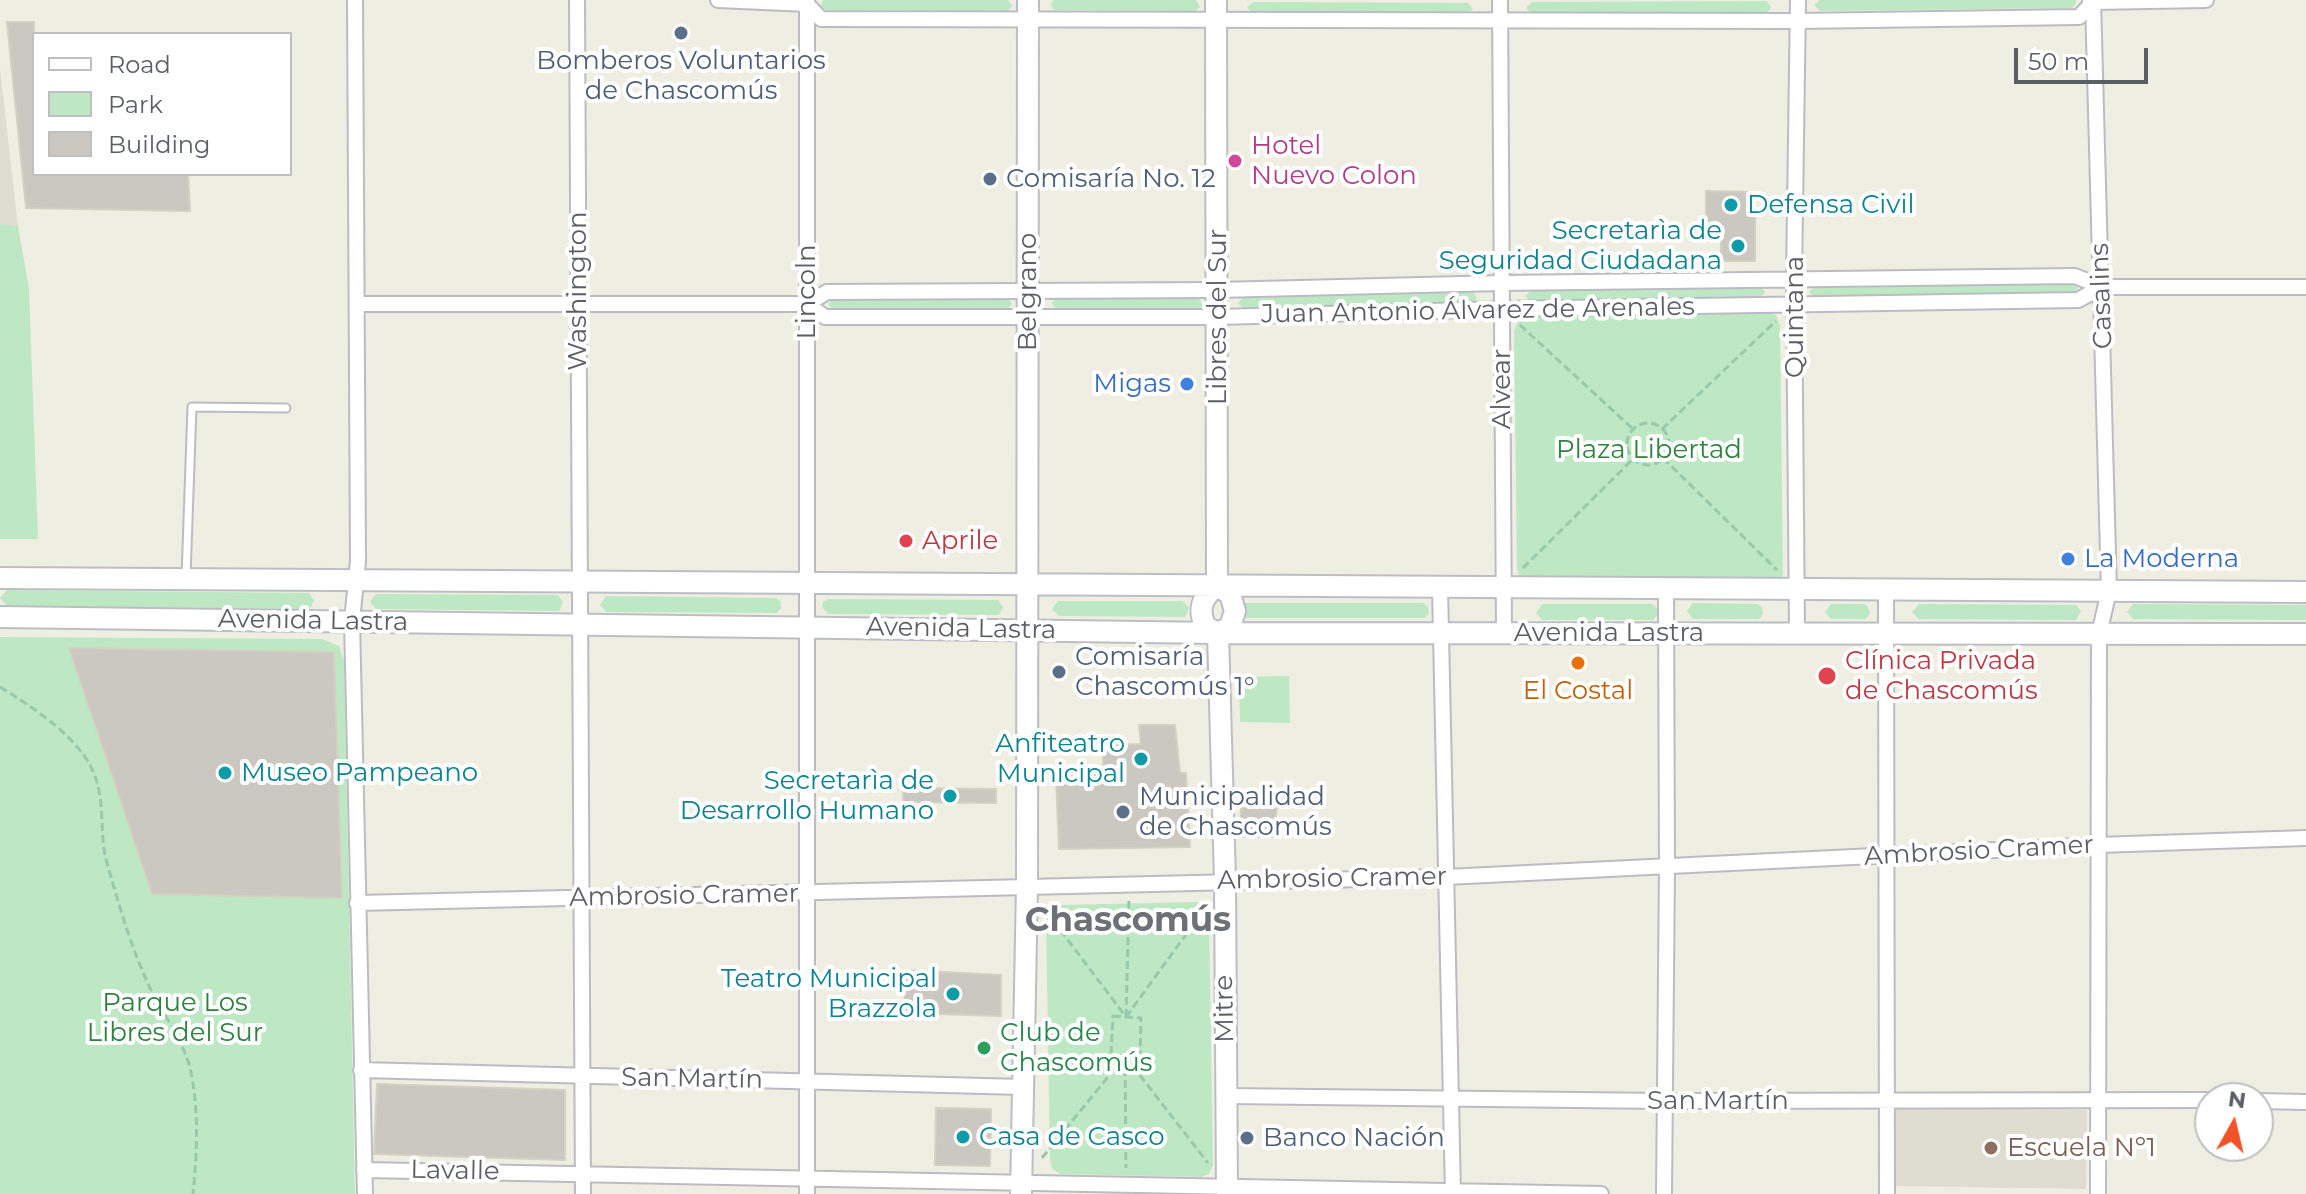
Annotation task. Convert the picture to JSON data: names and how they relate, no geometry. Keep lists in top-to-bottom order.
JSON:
{
  "streets": {
    "main road": [
      "Belgrano",
      "Libres del Sur",
      "Avenida Lastra",
      "Mitre"
    ],
    "street": [
      "Washington",
      "Lincoln",
      "Casalins",
      "Juan Antonio Álvarez de Arenales",
      "Quintana",
      "Alvear",
      "Ambrosio Cramer",
      "San Martín",
      "Lavalle"
    ]
  },
  "crossings": [
    ["Washington", "Juan Antonio Álvarez de Arenales"],
    ["Washington", "Avenida Lastra"],
    ["Washington", "Ambrosio Cramer"],
    ["Washington", "San Martín"],
    ["Washington", "Lavalle"],
    ["Lincoln", "Juan Antonio Álvarez de Arenales"],
    ["Lincoln", "Avenida Lastra"],
    ["Lincoln", "Ambrosio Cramer"],
    ["Lincoln", "San Martín"],
    ["Lincoln", "Lavalle"],
    ["Belgrano", "Juan Antonio Álvarez de Arenales"],
    ["Belgrano", "Avenida Lastra"],
    ["Belgrano", "Ambrosio Cramer"],
    ["Belgrano", "San Martín"],
    ["Belgrano", "Lavalle"],
    ["Casalins", "Juan Antonio Álvarez de Arenales"],
    ["Casalins", "Avenida Lastra"],
    ["Casalins", "Ambrosio Cramer"],
    ["Casalins", "San Martín"],
    ["Juan Antonio Álvarez de Arenales", "Libres del Sur"],
    ["Juan Antonio Álvarez de Arenales", "Quintana"],
    ["Juan Antonio Álvarez de Arenales", "Alvear"],
    ["Libres del Sur", "Avenida Lastra"],
    ["Libres del Sur", "Mitre"],
    ["Quintana", "Avenida Lastra"],
    ["Alvear", "Avenida Lastra"],
    ["Avenida Lastra", "Mitre"],
    ["Ambrosio Cramer", "Mitre"],
    ["Mitre", "San Martín"],
    ["Mitre", "Lavalle"]
  ],
  "districts": ["Chascomús"],
  "parks": ["Plaza Libertad", "Parque Los Libres del Sur"],
  "places": [
    "Bomberos Voluntarios de Chascomús",
    "Hotel Nuevo Colon",
    "Comisaría No. 12",
    "Defensa Civil",
    "Secretarìa de Seguridad Ciudadana",
    "Migas",
    "Aprile",
    "La Moderna",
    "El Costal",
    "Comisaría Chascomús 1°",
    "Clínica Privada de Chascomús",
    "Anfiteatro Municipal",
    "Museo Pampeano",
    "Secretarìa de Desarrollo Humano",
    "Municipalidad de Chascomús",
    "Teatro Municipal Brazzola",
    "Club de Chascomús",
    "Casa de Casco",
    "Banco Nación",
    "Escuela Nº1"
  ],
  "legend": ["Road", "Park", "Building"],
  "scale_bar": "50 m",
  "north": "top"
}
